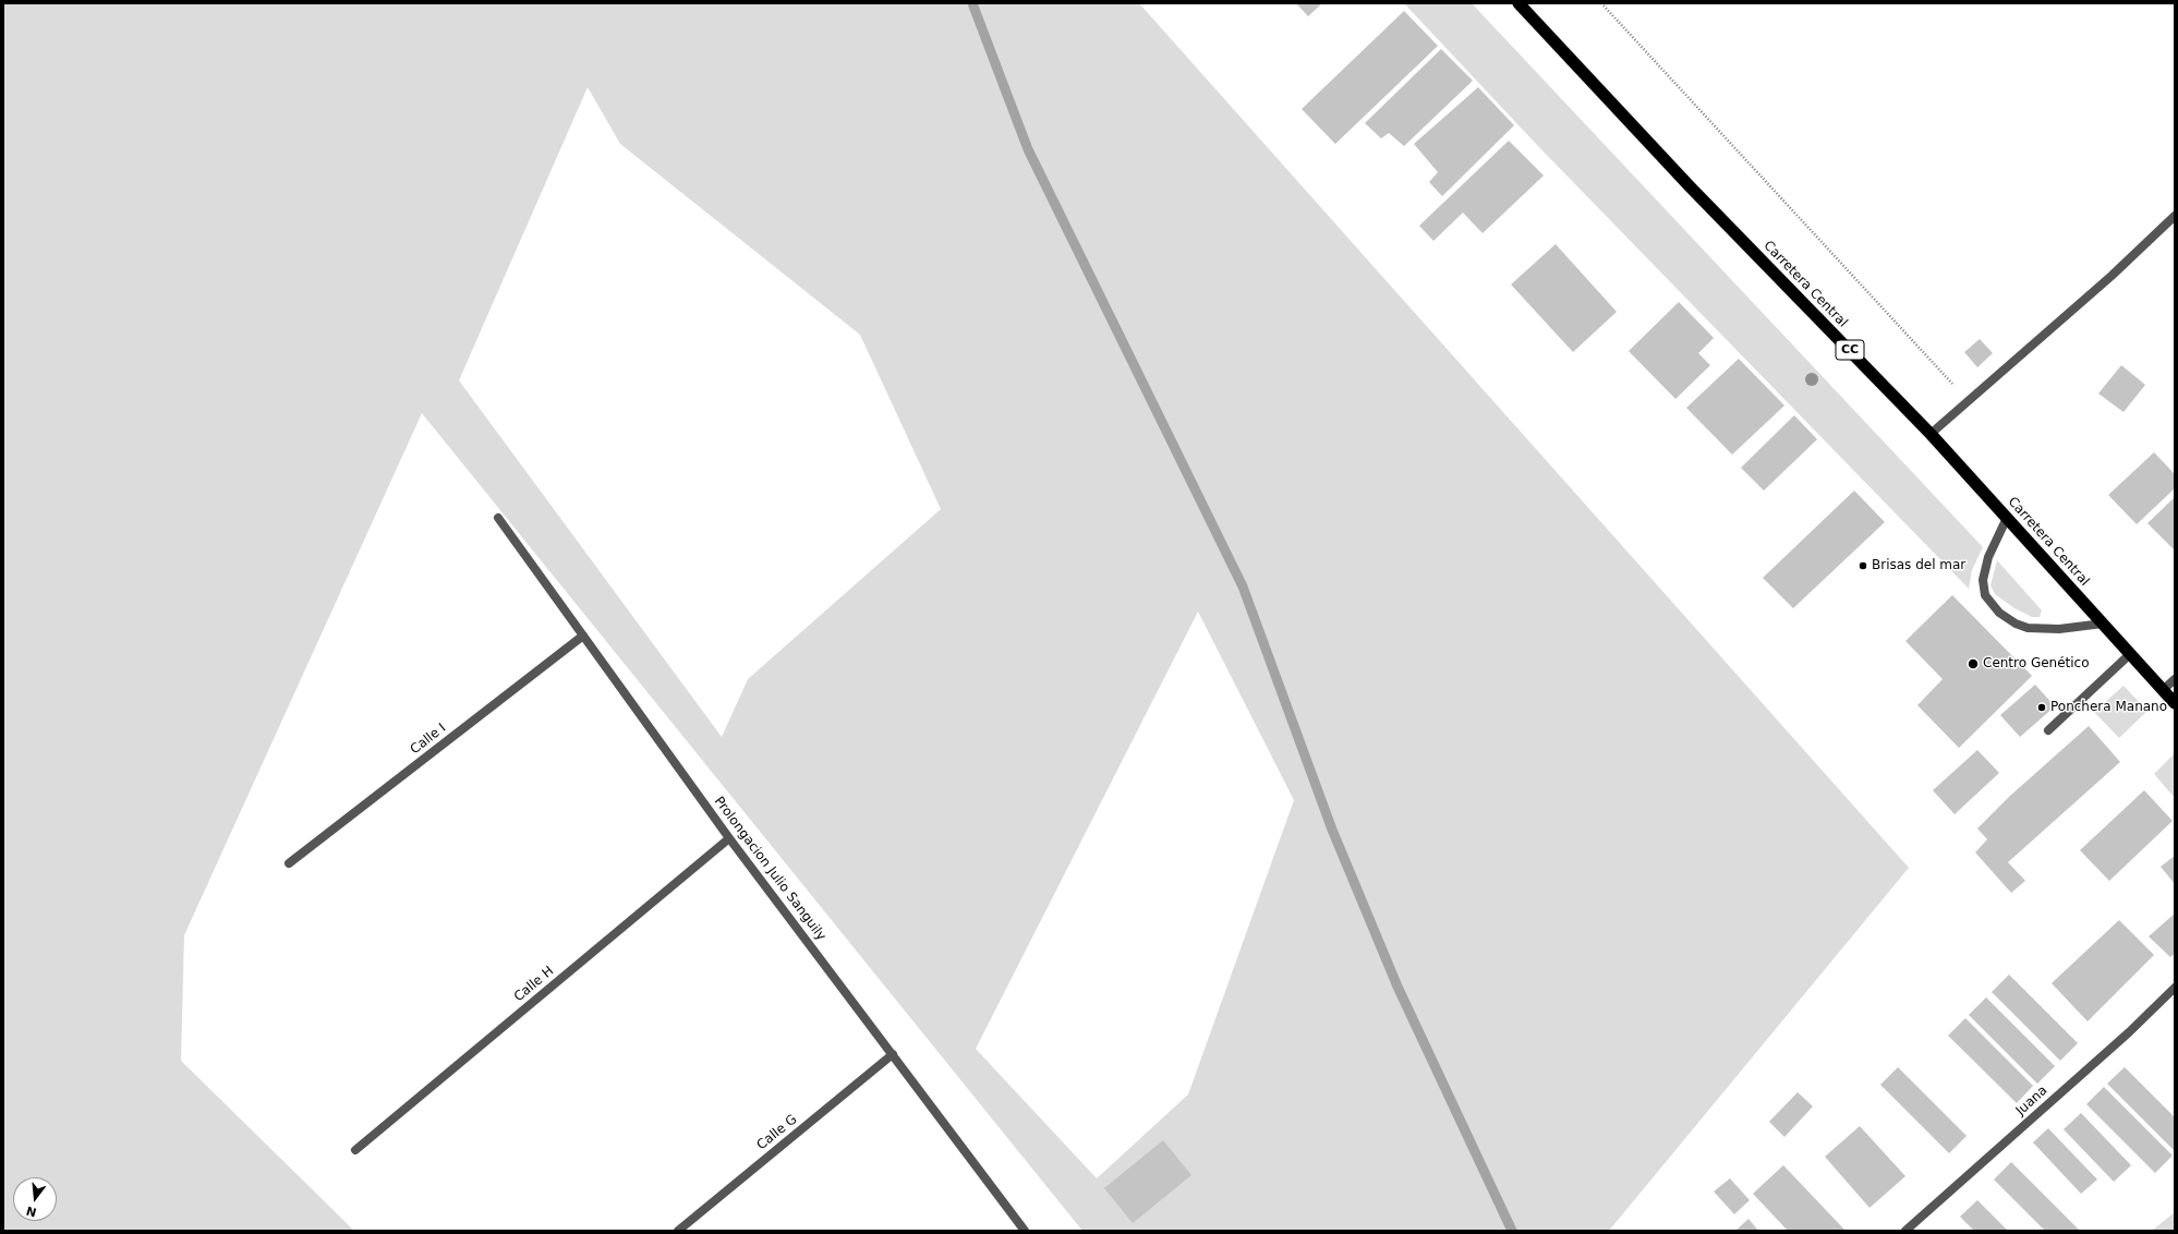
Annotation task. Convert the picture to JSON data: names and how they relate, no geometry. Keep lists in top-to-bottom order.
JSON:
{
  "streets": {
    "highway": ["Carretera Central", "CC"],
    "street": [
      "Calle I",
      "Prolongacion Julio Sanguily",
      "Calle H",
      "Juana",
      "Calle G"
    ]
  },
  "crossings": [
    ["Calle I", "Prolongacion Julio Sanguily"],
    ["Prolongacion Julio Sanguily", "Calle H"],
    ["Prolongacion Julio Sanguily", "Calle G"]
  ],
  "places": ["Brisas del mar", "Centro Genético", "Ponchera Manano"],
  "north": "bottom"
}
